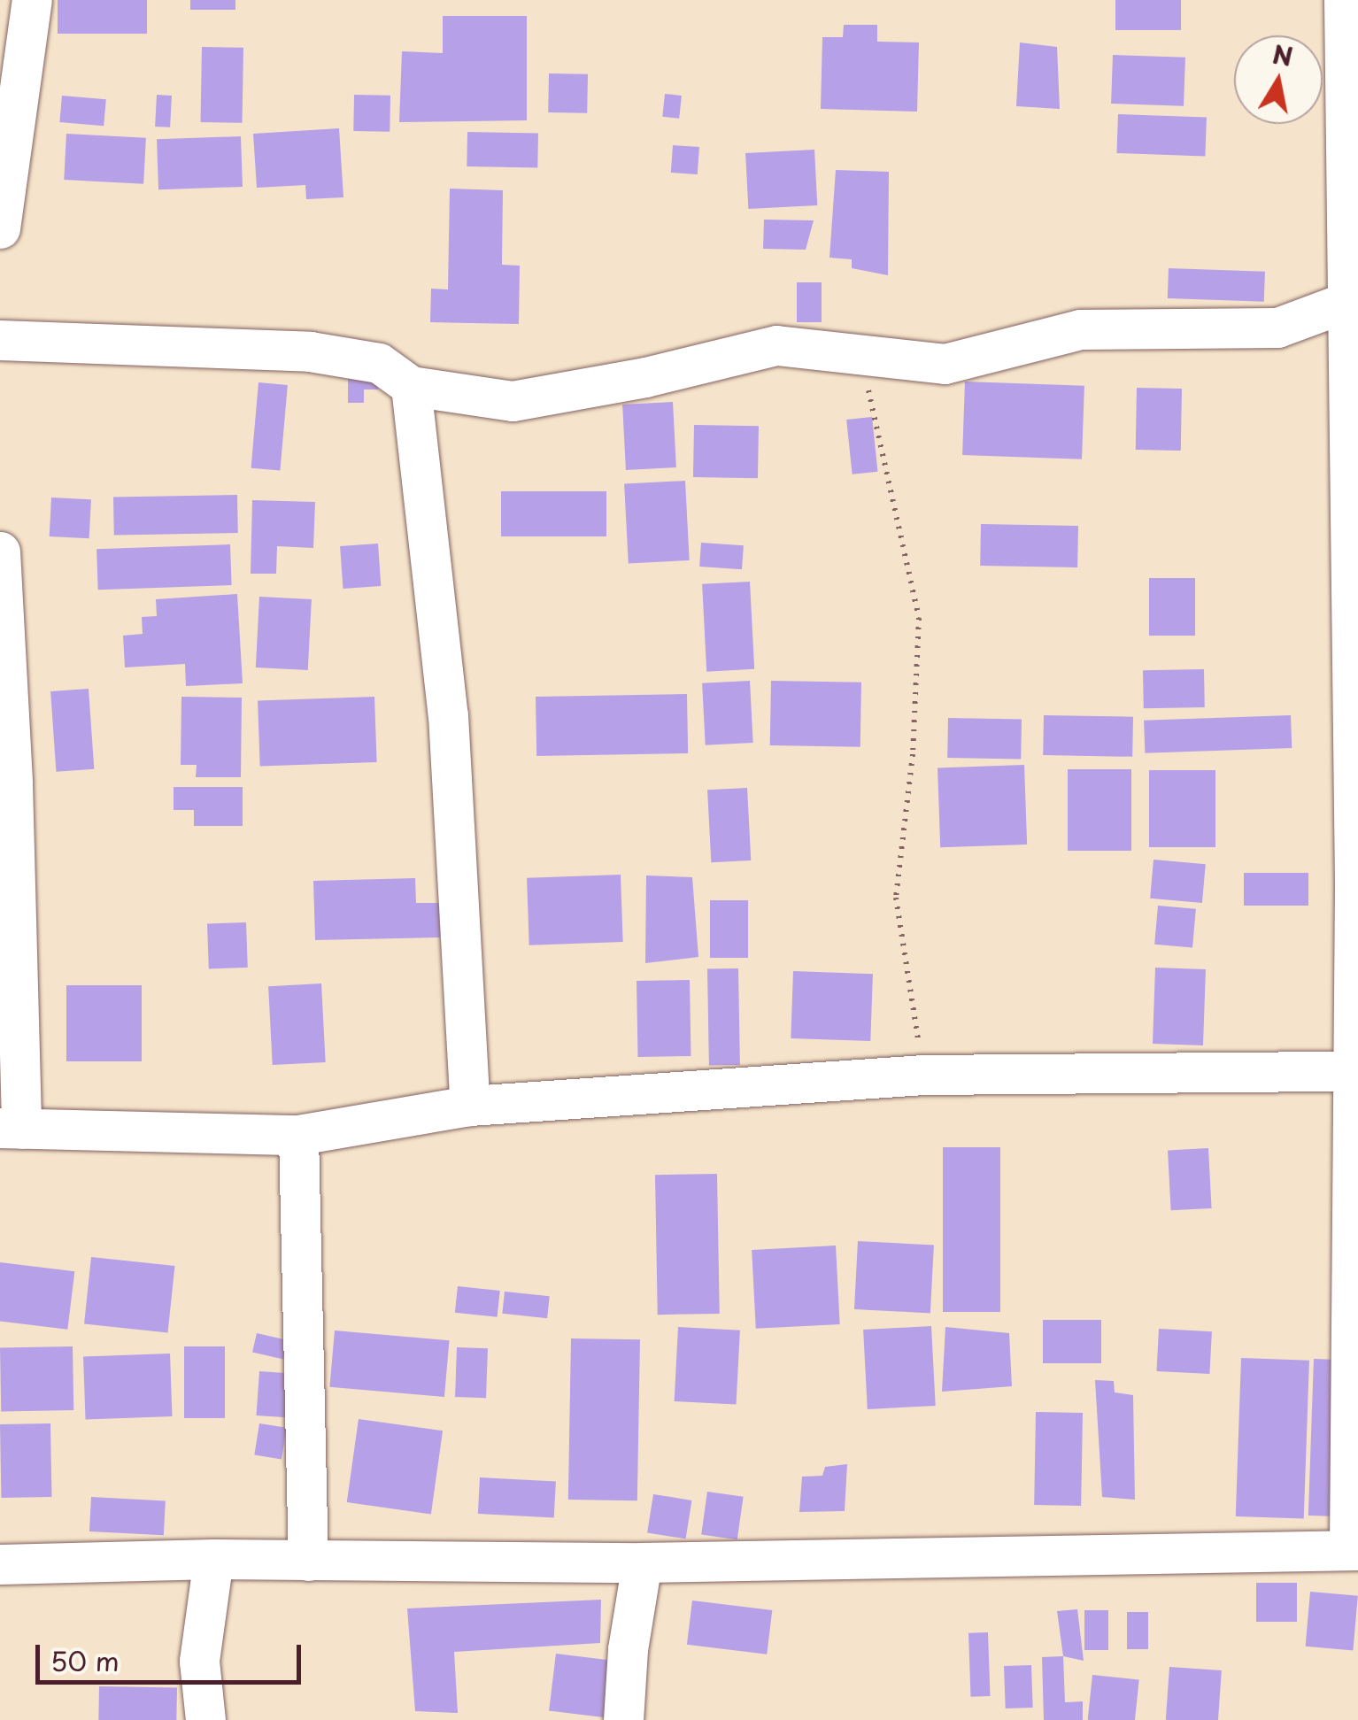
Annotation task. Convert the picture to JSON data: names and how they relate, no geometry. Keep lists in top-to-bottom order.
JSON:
{
  "scale_bar": "50 m",
  "north": "top"
}
